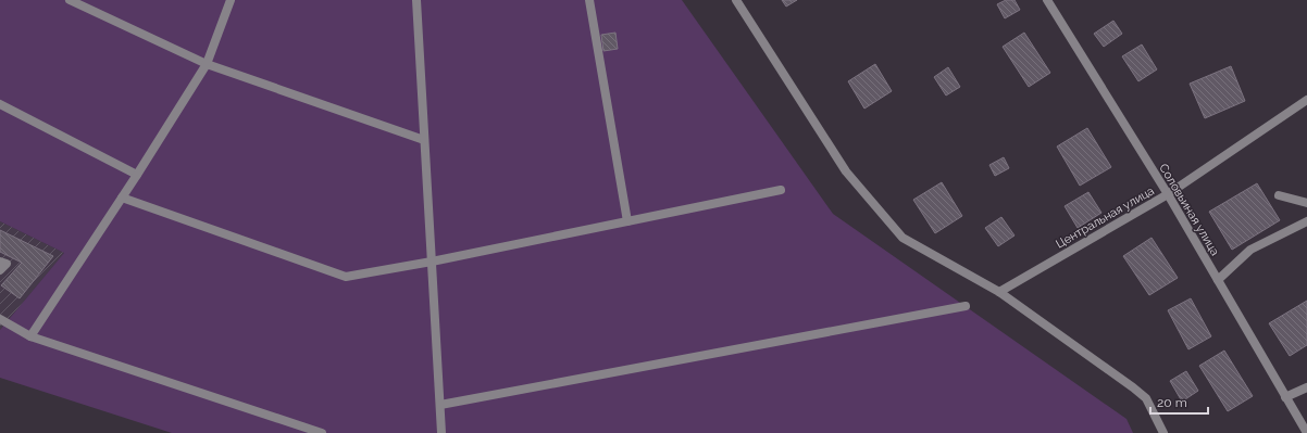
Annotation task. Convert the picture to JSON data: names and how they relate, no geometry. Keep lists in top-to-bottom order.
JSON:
{
  "streets": {
    "street": ["Соловьиная улица", "Центральная улица"]
  },
  "crossings": [
    ["Соловьиная улица", "Центральная улица"]
  ],
  "scale_bar": "20 m"
}
